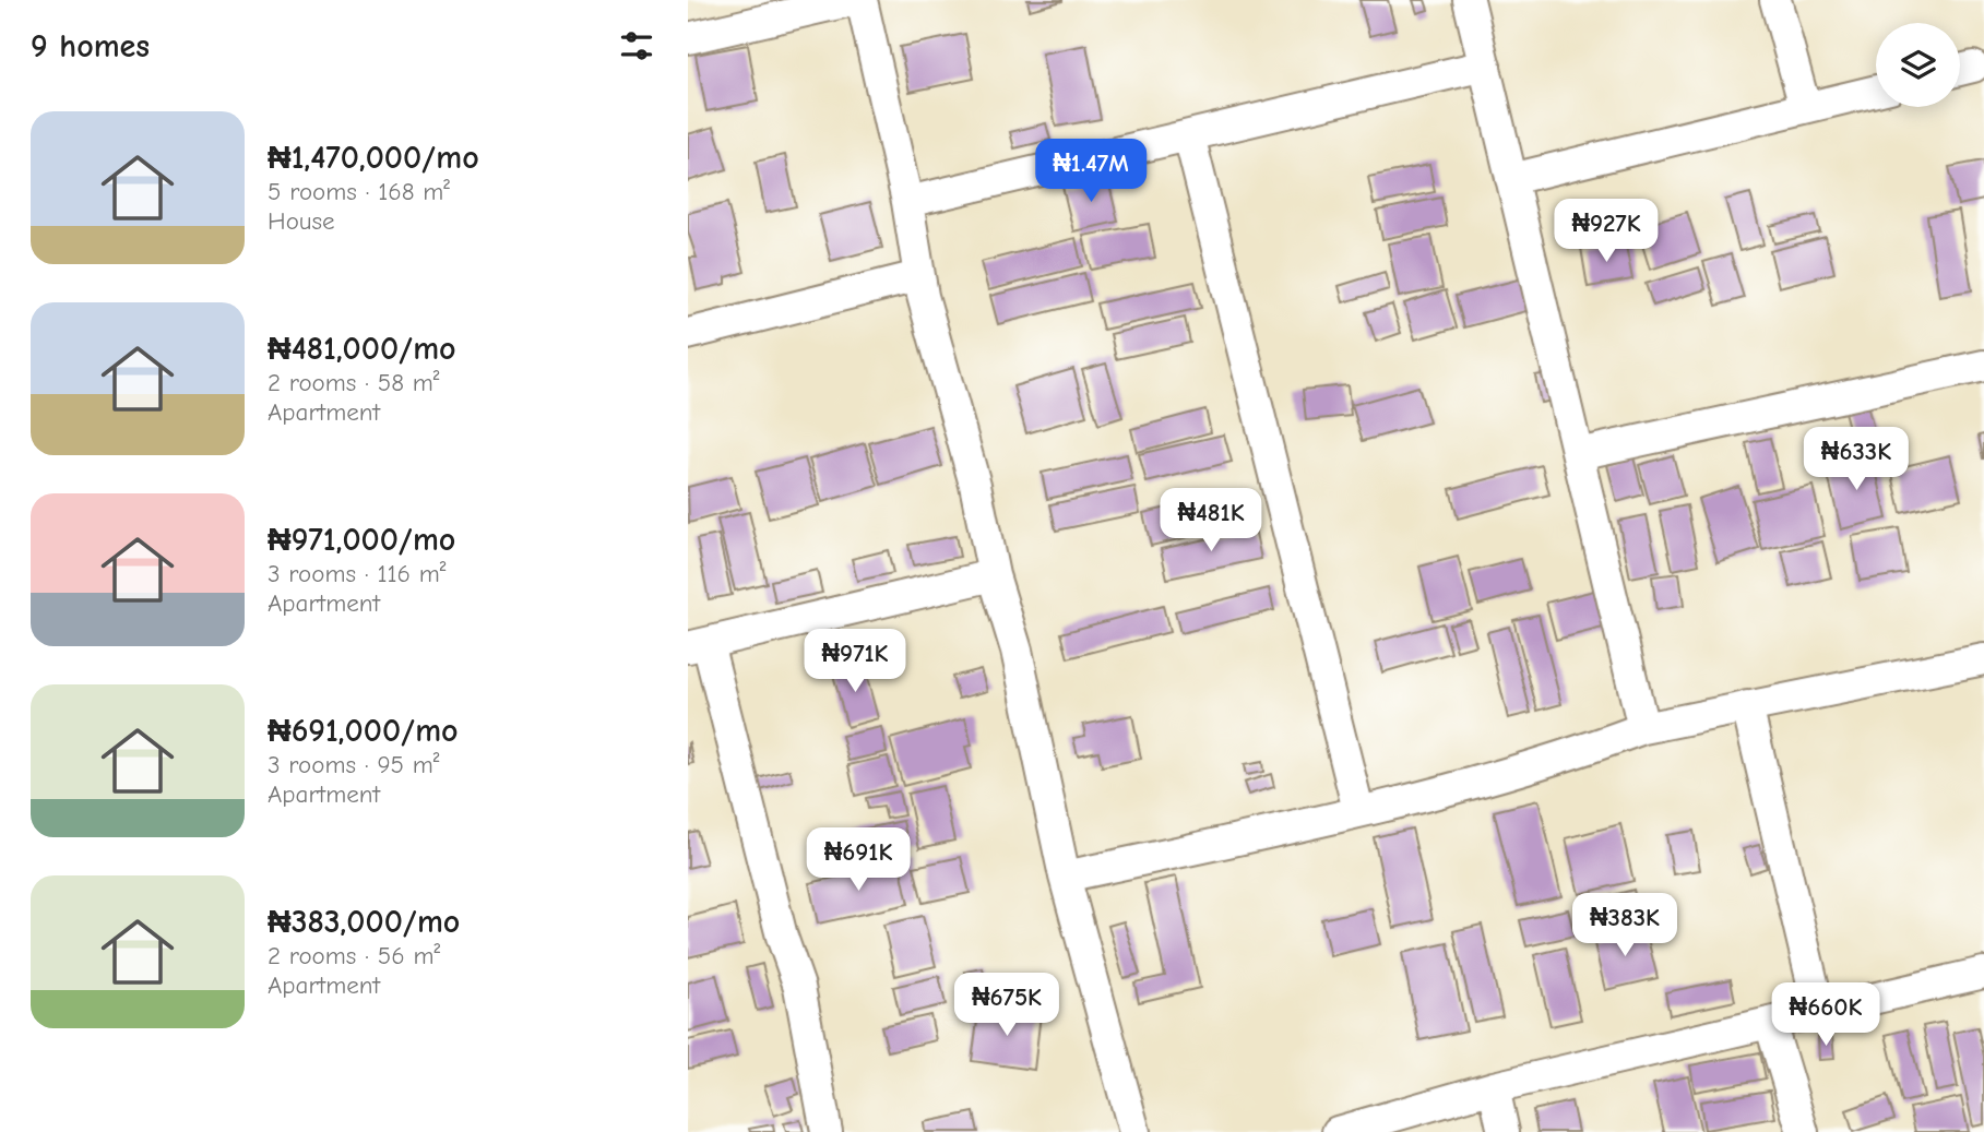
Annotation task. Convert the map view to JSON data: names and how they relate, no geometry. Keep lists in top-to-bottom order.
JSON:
{
  "page": {
    "heading": "9 homes",
    "list": [
      {
        "name": "₦1,470,000/mo",
        "note": "5 rooms · 168 m² · House"
      },
      {
        "name": "₦481,000/mo",
        "note": "2 rooms · 58 m² · Apartment"
      },
      {
        "name": "₦971,000/mo",
        "note": "3 rooms · 116 m² · Apartment"
      },
      {
        "name": "₦691,000/mo",
        "note": "3 rooms · 95 m² · Apartment"
      },
      {
        "name": "₦383,000/mo",
        "note": "2 rooms · 56 m² · Apartment"
      }
    ],
    "price": [
      "₦1.47M",
      "₦927K",
      "₦633K",
      "₦481K",
      "₦971K",
      "₦691K",
      "₦383K",
      "₦675K",
      "₦660K"
    ]
  }
}
